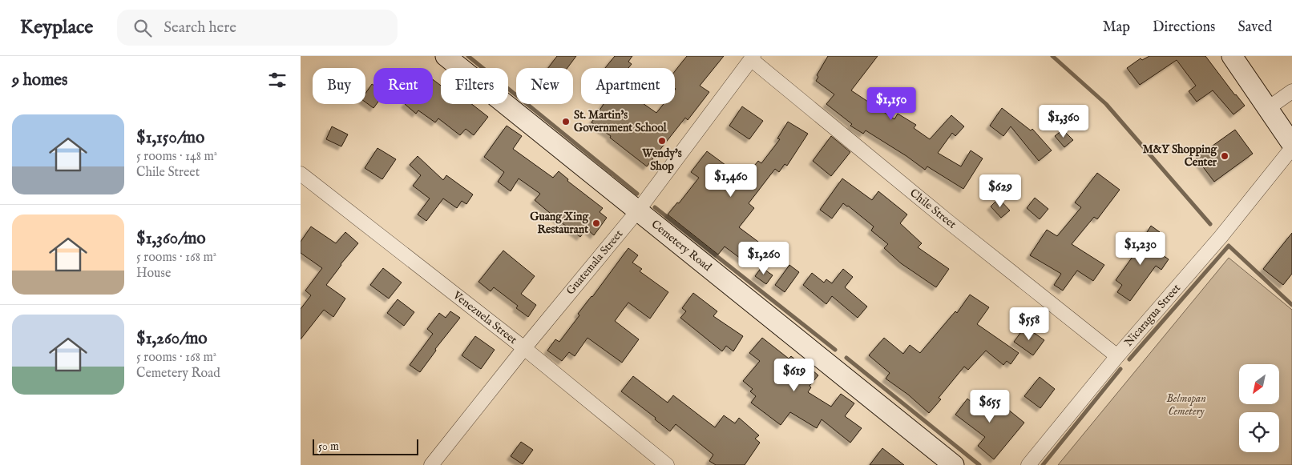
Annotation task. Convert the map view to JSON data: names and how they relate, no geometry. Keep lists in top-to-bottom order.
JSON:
{
  "streets": {
    "street": [
      "Chile Street",
      "Cemetery Road",
      "Guatemala Street",
      "Nicaragua Street",
      "Venezuela Street"
    ]
  },
  "crossings": [
    ["Chile Street", "Guatemala Street"],
    ["Chile Street", "Nicaragua Street"],
    ["Cemetery Road", "Guatemala Street"],
    ["Guatemala Street", "Venezuela Street"]
  ],
  "parks": ["Belmopan Cemetery"],
  "places": [
    "St. Martin's Government School",
    "Wendy's Shop",
    "M&Y Shopping Center",
    "Guang Xing Restaurant"
  ],
  "scale_bar": "50 m",
  "north": "bottom left",
  "page": {
    "header": "Keyplace",
    "search": "Search here",
    "nav": ["Map", "Directions", "Saved"],
    "heading": "9 homes",
    "chip": [
      "Buy",
      "Rent",
      "Filters",
      "New",
      "Apartment"
    ],
    "price": [
      "$1,150",
      "$1,360",
      "$1,460",
      "$629",
      "$1,230",
      "$1,260",
      "$558",
      "$619",
      "$655"
    ],
    "list": [
      {
        "name": "$1,150/mo",
        "note": "5 rooms · 148 m² · Chile Street"
      },
      {
        "name": "$1,360/mo",
        "note": "5 rooms · 168 m² · House"
      },
      {
        "name": "$1,260/mo",
        "note": "5 rooms · 168 m² · Cemetery Road"
      }
    ],
    "scale": "50 m"
  }
}
